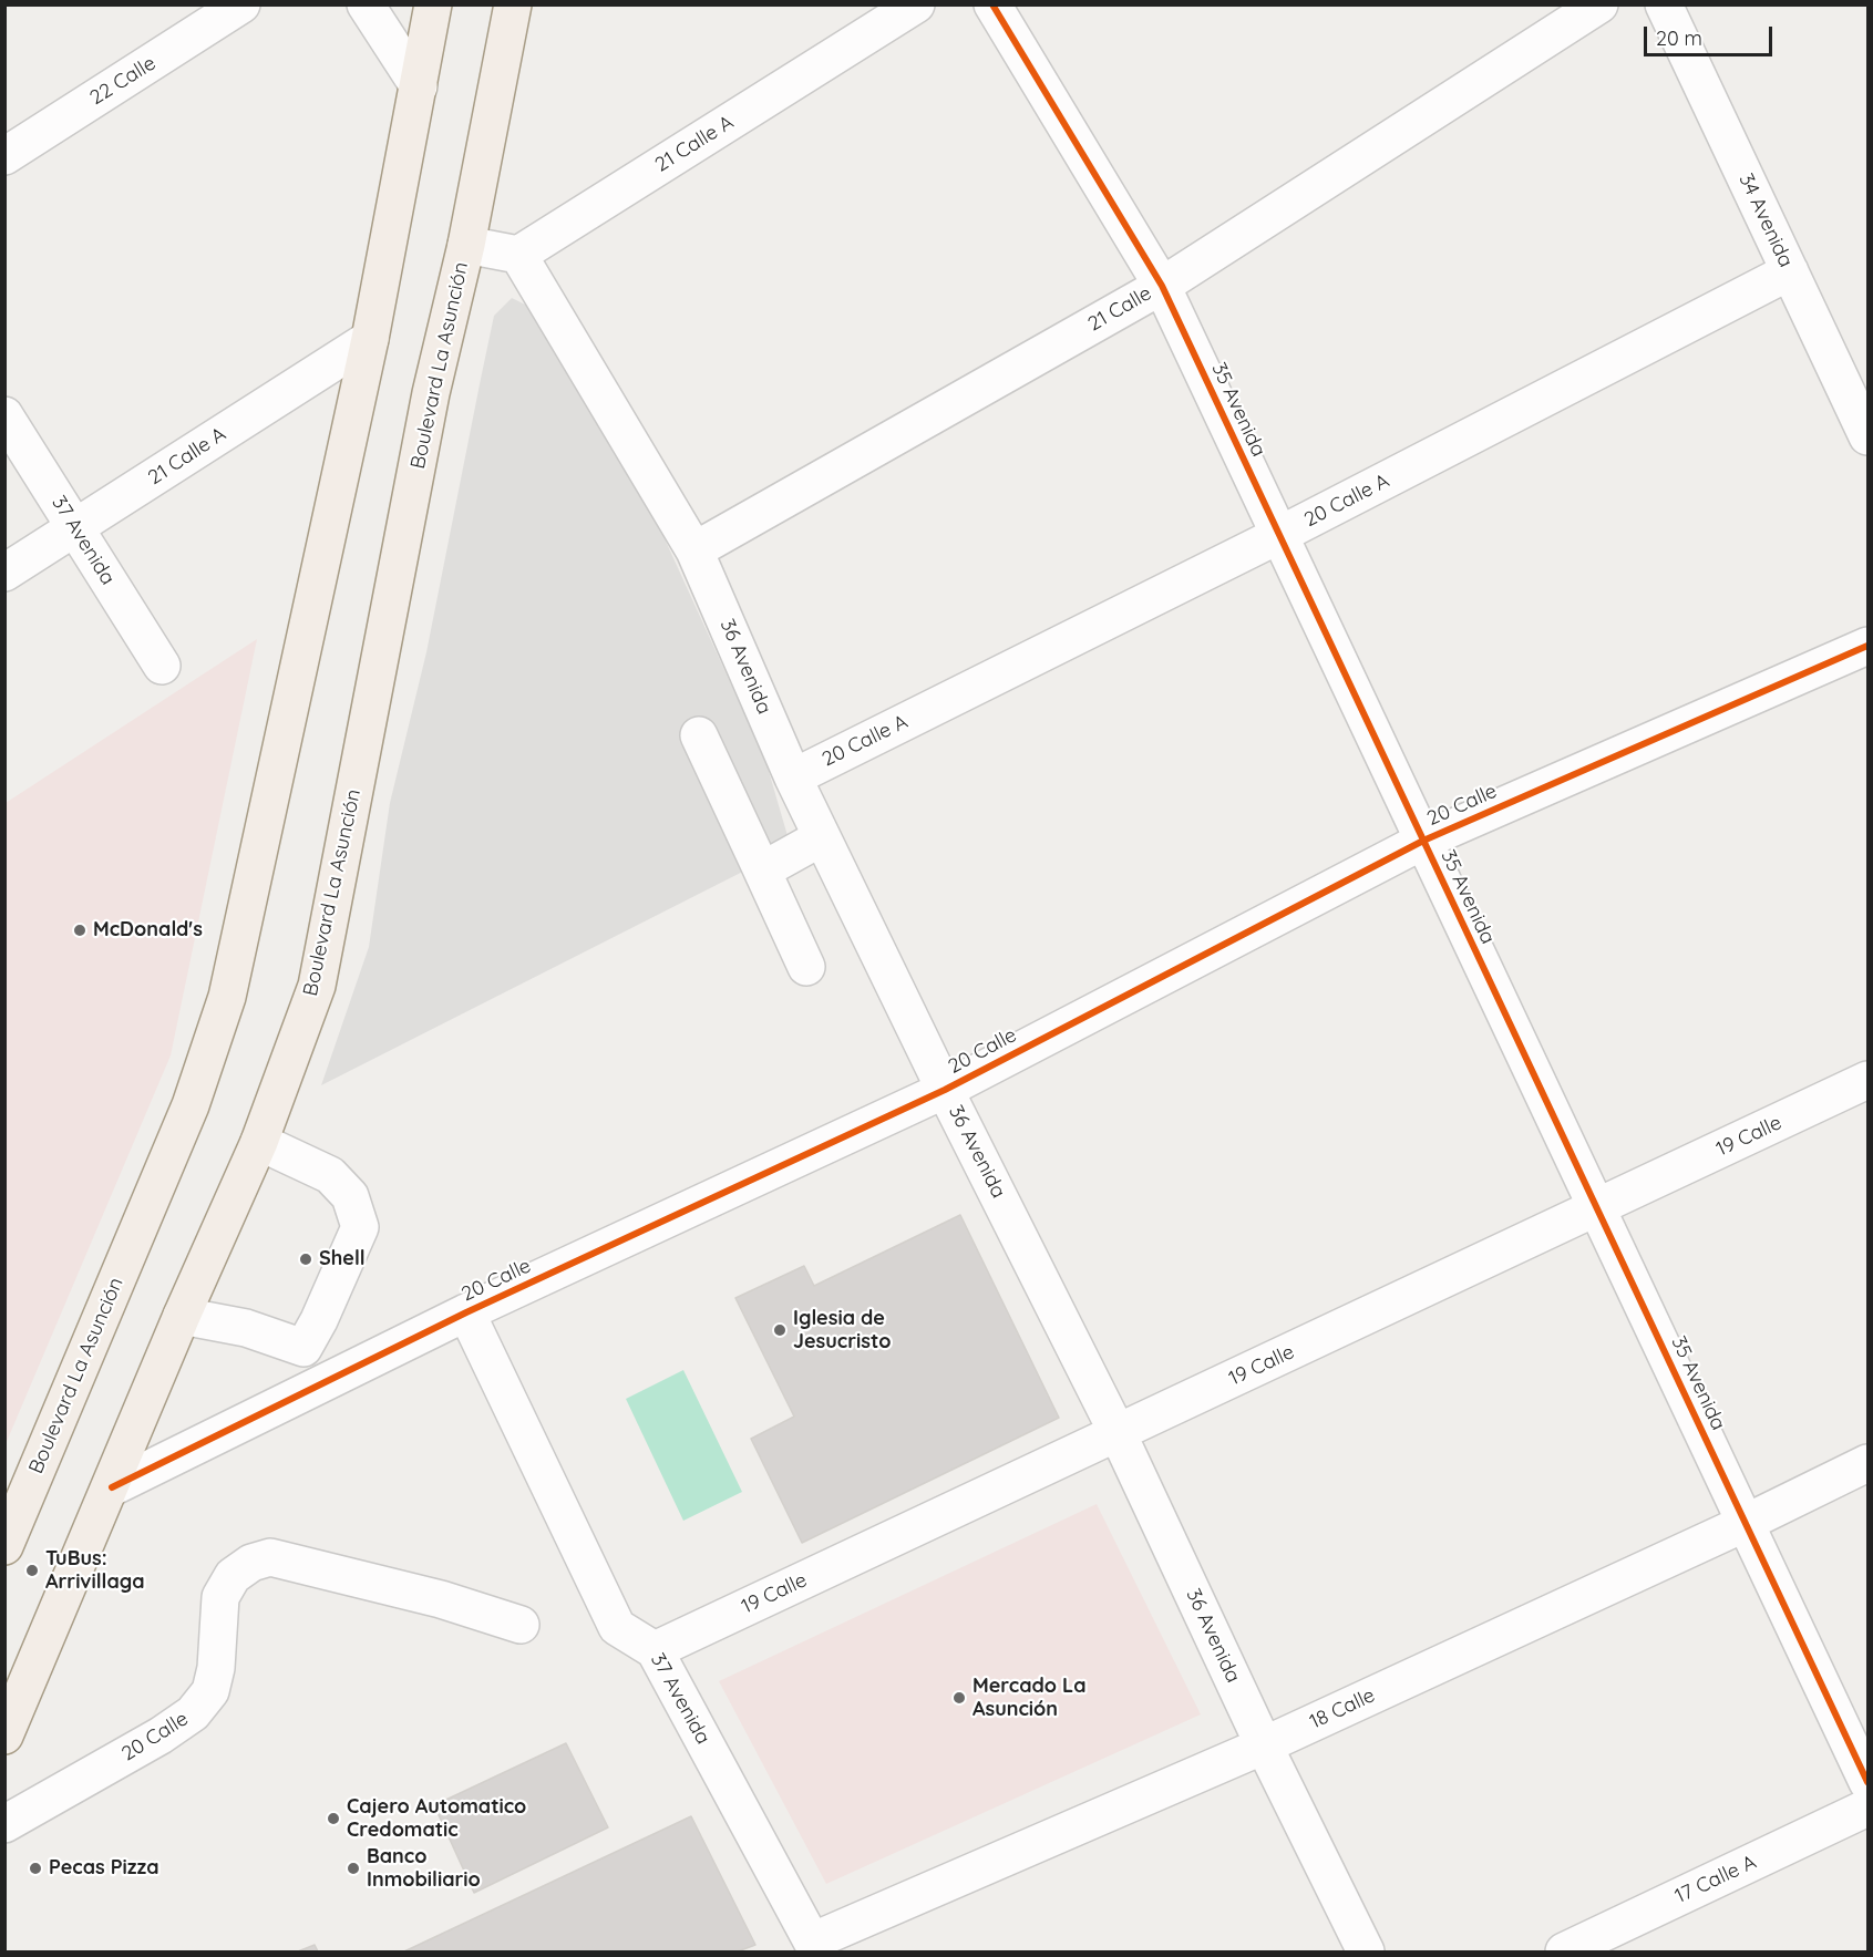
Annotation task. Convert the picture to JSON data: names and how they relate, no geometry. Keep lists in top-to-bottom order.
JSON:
{
  "streets": {
    "main road": ["Boulevard La Asunción"],
    "street": [
      "22 Calle",
      "21 Calle A",
      "34 Avenida",
      "21 Calle",
      "35 Avenida",
      "20 Calle A",
      "37 Avenida",
      "36 Avenida",
      "20 Calle",
      "19 Calle",
      "18 Calle",
      "17 Calle A"
    ]
  },
  "crossings": [
    ["21 Calle A", "Boulevard La Asunción"],
    ["21 Calle A", "37 Avenida"],
    ["21 Calle A", "36 Avenida"],
    ["34 Avenida", "20 Calle A"],
    ["21 Calle", "35 Avenida"],
    ["21 Calle", "36 Avenida"],
    ["Boulevard La Asunción", "20 Calle"],
    ["35 Avenida", "20 Calle A"],
    ["35 Avenida", "20 Calle"],
    ["35 Avenida", "19 Calle"],
    ["35 Avenida", "18 Calle"],
    ["20 Calle A", "36 Avenida"],
    ["37 Avenida", "20 Calle"],
    ["37 Avenida", "19 Calle"],
    ["37 Avenida", "18 Calle"],
    ["36 Avenida", "20 Calle"],
    ["36 Avenida", "19 Calle"],
    ["36 Avenida", "18 Calle"]
  ],
  "places": [
    "McDonald's",
    "Shell",
    "Iglesia de Jesucristo",
    "TuBus: Arrivillaga",
    "Mercado La Asunción",
    "Cajero Automatico Credomatic",
    "Pecas Pizza",
    "Banco Inmobiliario"
  ],
  "scale_bar": "20 m"
}
